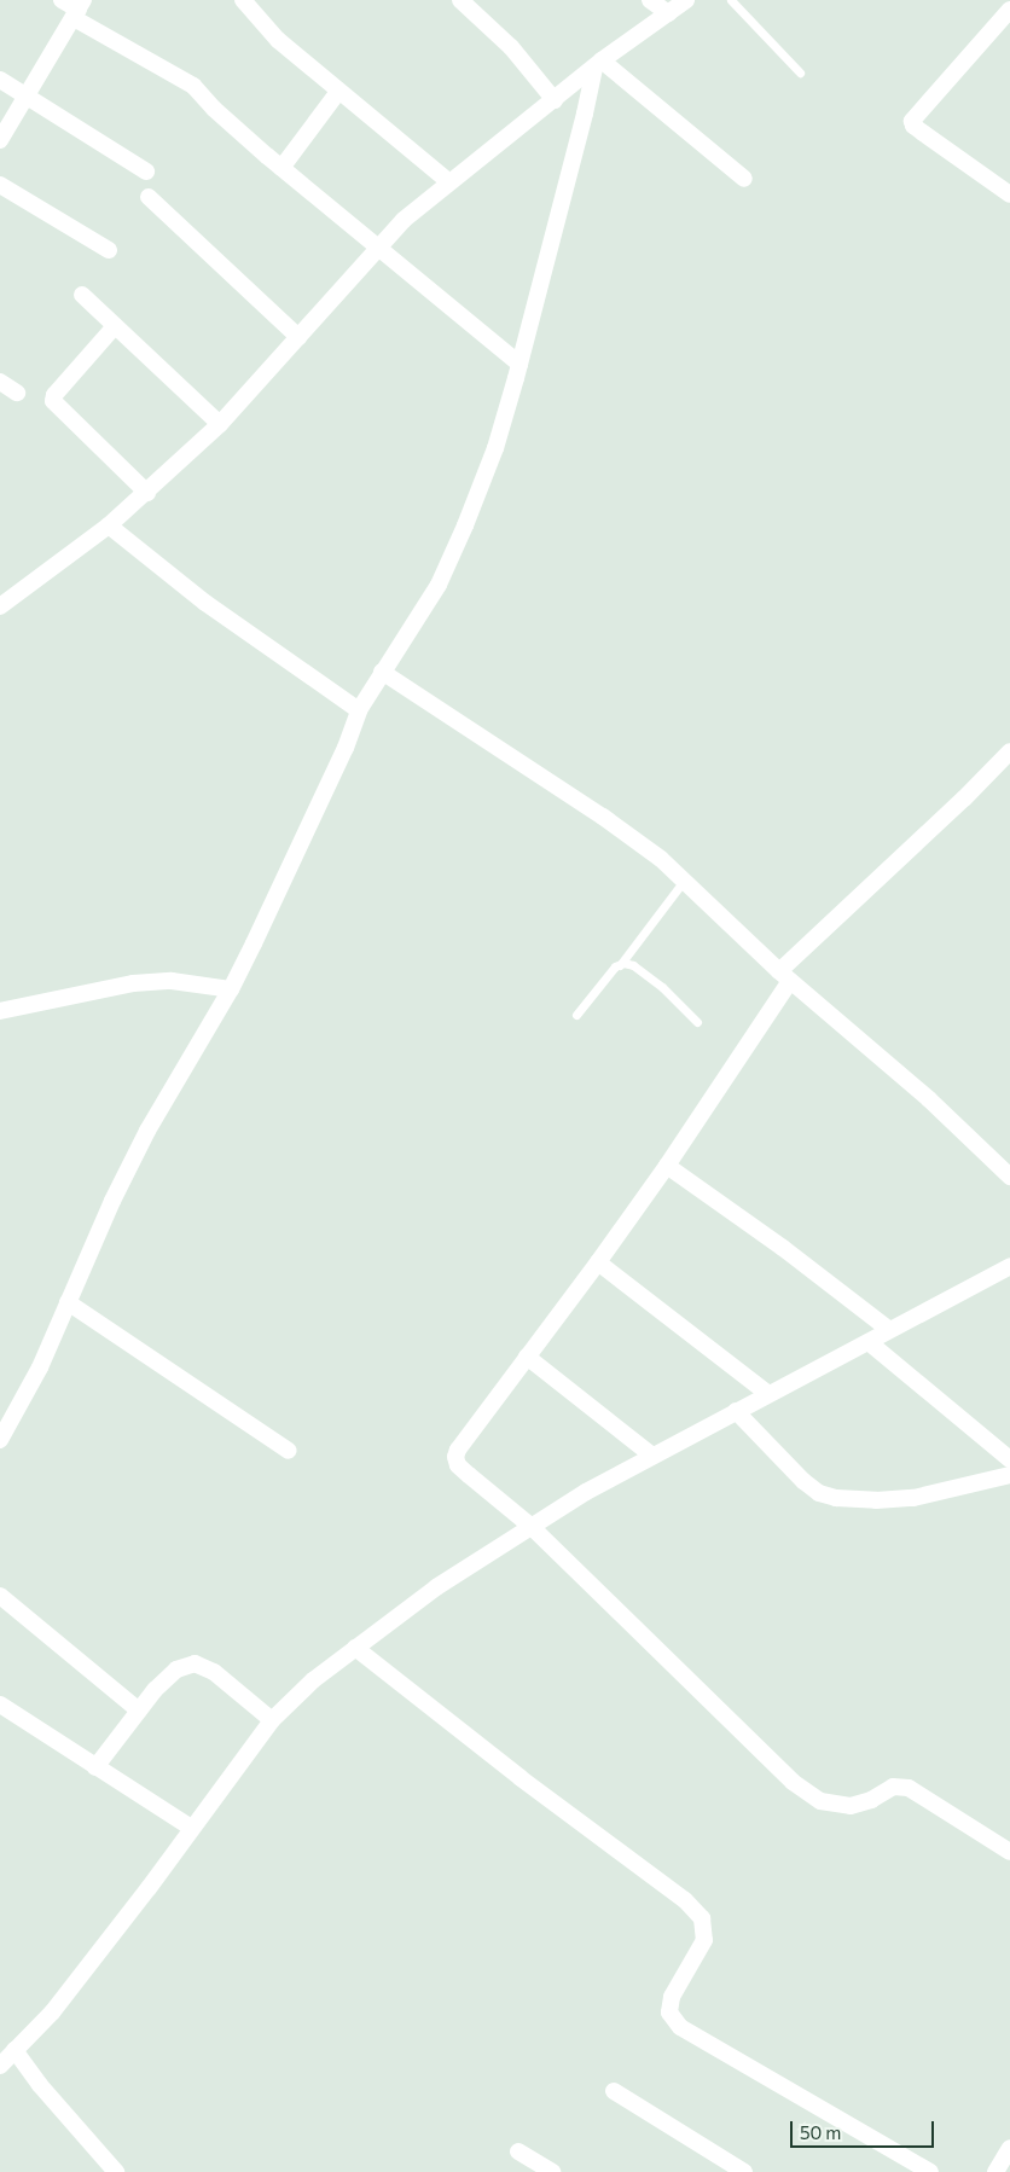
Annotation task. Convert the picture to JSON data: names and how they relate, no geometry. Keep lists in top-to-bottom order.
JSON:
{
  "scale_bar": "50 m"
}
